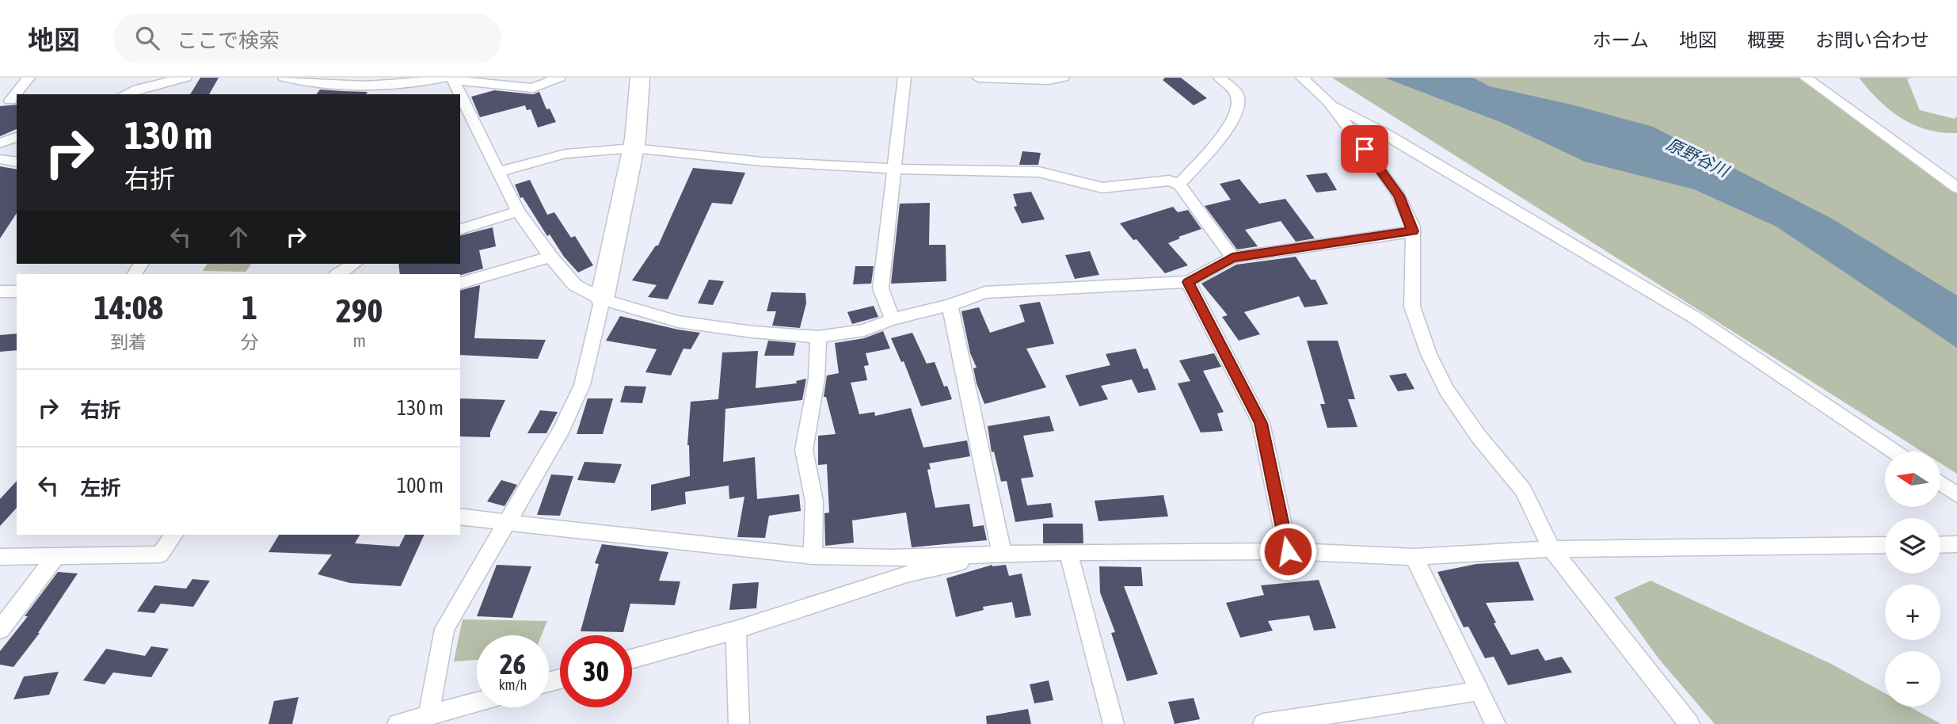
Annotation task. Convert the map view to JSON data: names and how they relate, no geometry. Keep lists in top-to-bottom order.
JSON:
{
  "water": ["原野谷川"],
  "north": "left",
  "page": {
    "header": "地図",
    "search": "ここで検索",
    "nav": [
      "ホーム",
      "地図",
      "概要",
      "お問い合わせ"
    ],
    "turn": ["130 m", "右折"],
    "eta": [
      "14:08",
      "到着",
      "1",
      "分",
      "290",
      "m"
    ],
    "list": [
      {
        "name": "右折",
        "value": "130 m"
      },
      {
        "name": "左折",
        "value": "100 m"
      }
    ],
    "map_buttons": ["+", "−"],
    "speed": "26 km/h",
    "limit": "30"
  }
}
